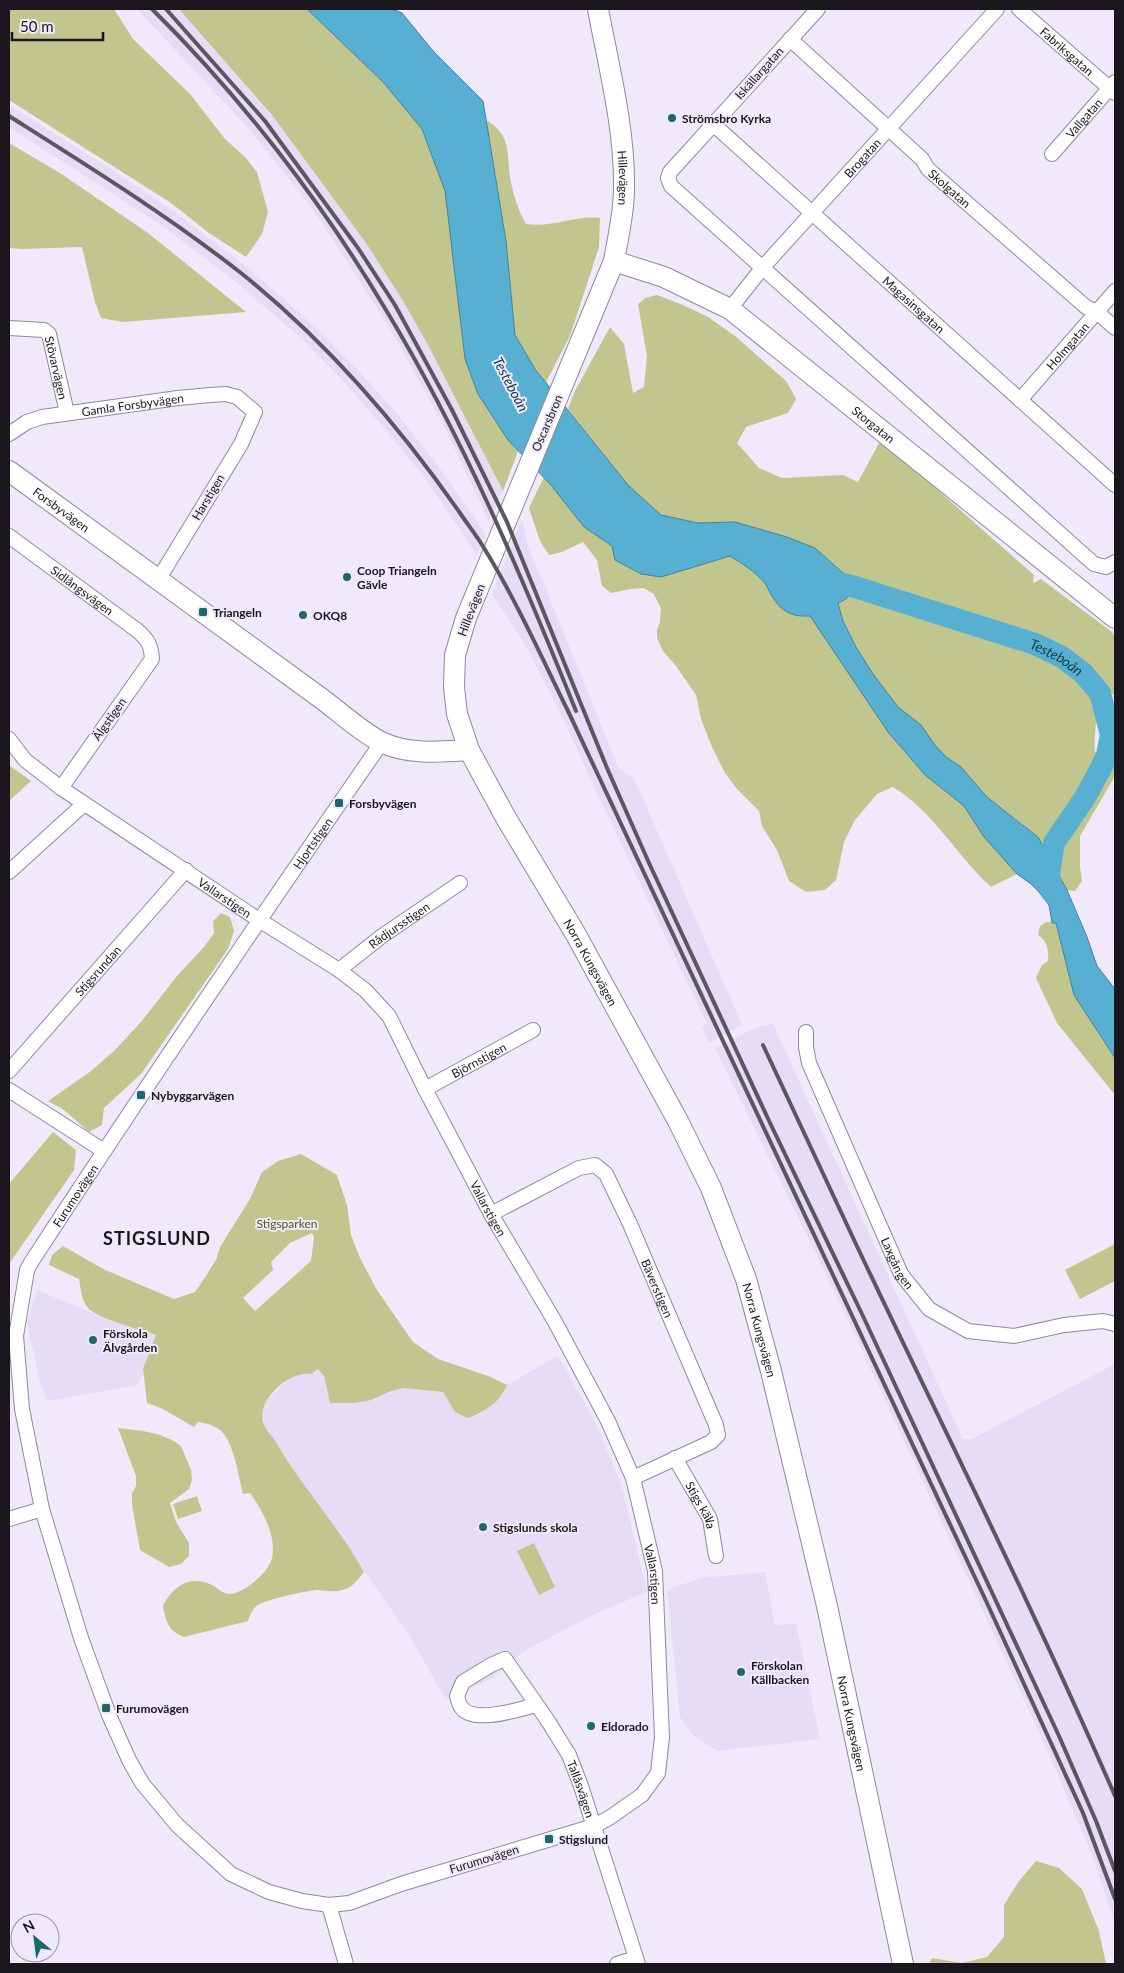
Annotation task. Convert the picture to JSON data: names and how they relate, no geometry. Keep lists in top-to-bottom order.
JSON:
{
  "streets": {
    "street": [
      "Fabriksgatan",
      "Iskällargatan",
      "Vallgatan",
      "Brogatan",
      "Hillevägen",
      "Skolgatan",
      "Magasinsgatan",
      "Holmgatan",
      "Stövarvägen",
      "Gamla Forsbyvägen",
      "Oscarsbron",
      "Storgatan",
      "Harstigen",
      "Forsbyvägen",
      "Sidlångsvägen",
      "Älgstigen",
      "Hjortstigen",
      "Vallarstigen",
      "Rådjursstigen",
      "Norra Kungsvägen",
      "Stigsrundan",
      "Björnstigen",
      "Furumovägen",
      "Laxgången",
      "Bäverstigen",
      "Stigs källa",
      "Tallåsvägen"
    ]
  },
  "crossings": [
    ["Fabriksgatan", "Vallgatan"],
    ["Iskällargatan", "Brogatan"],
    ["Iskällargatan", "Skolgatan"],
    ["Iskällargatan", "Magasinsgatan"],
    ["Brogatan", "Skolgatan"],
    ["Brogatan", "Magasinsgatan"],
    ["Brogatan", "Storgatan"],
    ["Hillevägen", "Oscarsbron"],
    ["Hillevägen", "Storgatan"],
    ["Hillevägen", "Forsbyvägen"],
    ["Hillevägen", "Norra Kungsvägen"],
    ["Skolgatan", "Holmgatan"],
    ["Magasinsgatan", "Holmgatan"],
    ["Stövarvägen", "Gamla Forsbyvägen"],
    ["Gamla Forsbyvägen", "Harstigen"],
    ["Harstigen", "Forsbyvägen"],
    ["Forsbyvägen", "Hjortstigen"],
    ["Forsbyvägen", "Norra Kungsvägen"],
    ["Sidlångsvägen", "Älgstigen"],
    ["Älgstigen", "Vallarstigen"],
    ["Hjortstigen", "Vallarstigen"],
    ["Hjortstigen", "Furumovägen"],
    ["Vallarstigen", "Rådjursstigen"],
    ["Vallarstigen", "Stigsrundan"],
    ["Vallarstigen", "Björnstigen"],
    ["Vallarstigen", "Furumovägen"],
    ["Vallarstigen", "Bäverstigen"],
    ["Vallarstigen", "Tallåsvägen"],
    ["Furumovägen", "Tallåsvägen"],
    ["Bäverstigen", "Stigs källa"]
  ],
  "districts": ["STIGSLUND"],
  "water": ["Testeboån"],
  "parks": ["Stigsparken"],
  "places": {
    "other": [
      "Strömsbro Kyrka",
      "Coop Triangeln Gävle",
      "OKQ8",
      "Förskola Älvgården",
      "Stigslunds skola",
      "Förskolan Källbacken",
      "Eldorado"
    ],
    "transit": [
      "Triangeln",
      "Forsbyvägen",
      "Nybyggarvägen",
      "Furumovägen",
      "Stigslund"
    ]
  },
  "scale_bar": "50 m",
  "north": "top left"
}
